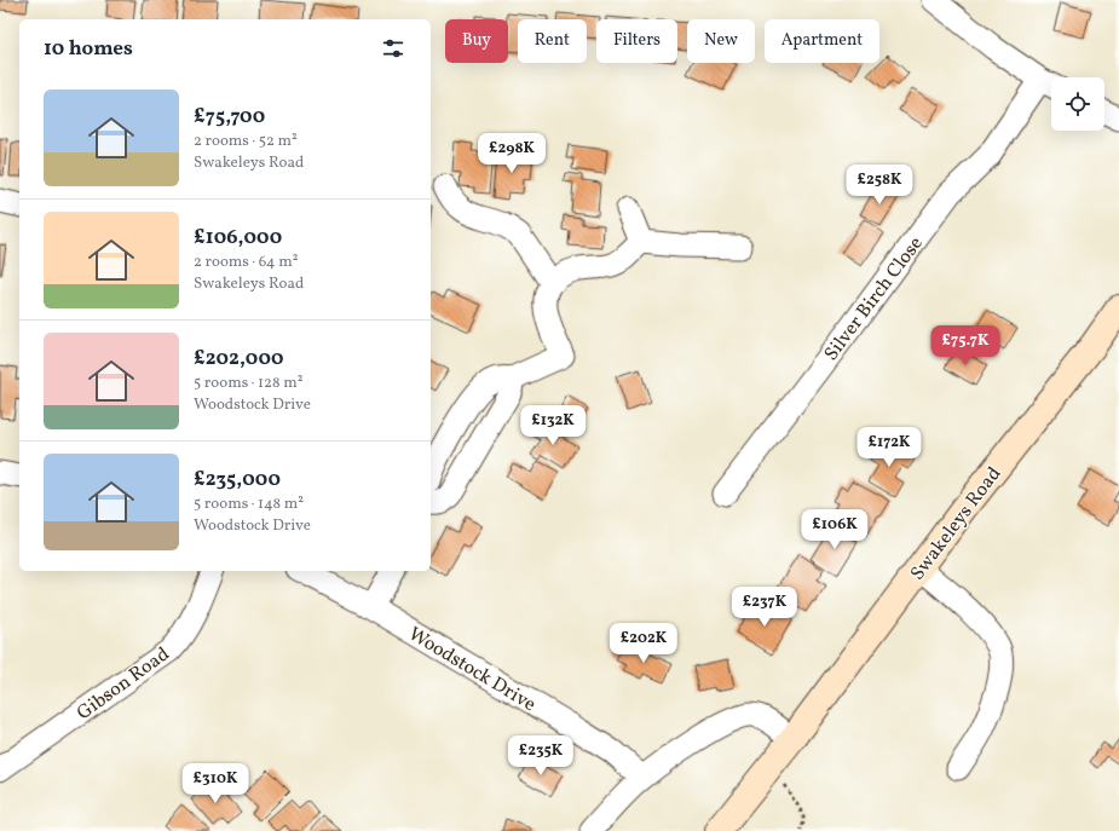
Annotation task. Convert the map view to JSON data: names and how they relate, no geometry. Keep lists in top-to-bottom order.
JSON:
{
  "streets": {
    "main road": ["Swakeleys Road"],
    "street": ["Silver Birch Close", "Woodstock Drive", "Gibson Road"]
  },
  "page": {
    "chip": [
      "Buy",
      "Rent",
      "Filters",
      "New",
      "Apartment"
    ],
    "heading": "10 homes",
    "list": [
      {
        "name": "£75,700",
        "note": "2 rooms · 52 m² · Swakeleys Road"
      },
      {
        "name": "£106,000",
        "note": "2 rooms · 64 m² · Swakeleys Road"
      },
      {
        "name": "£202,000",
        "note": "5 rooms · 128 m² · Woodstock Drive"
      },
      {
        "name": "£235,000",
        "note": "5 rooms · 148 m² · Woodstock Drive"
      }
    ],
    "price": [
      "£298K",
      "£258K",
      "£75.7K",
      "£132K",
      "£172K",
      "£106K",
      "£237K",
      "£202K",
      "£235K",
      "£310K"
    ]
  }
}
